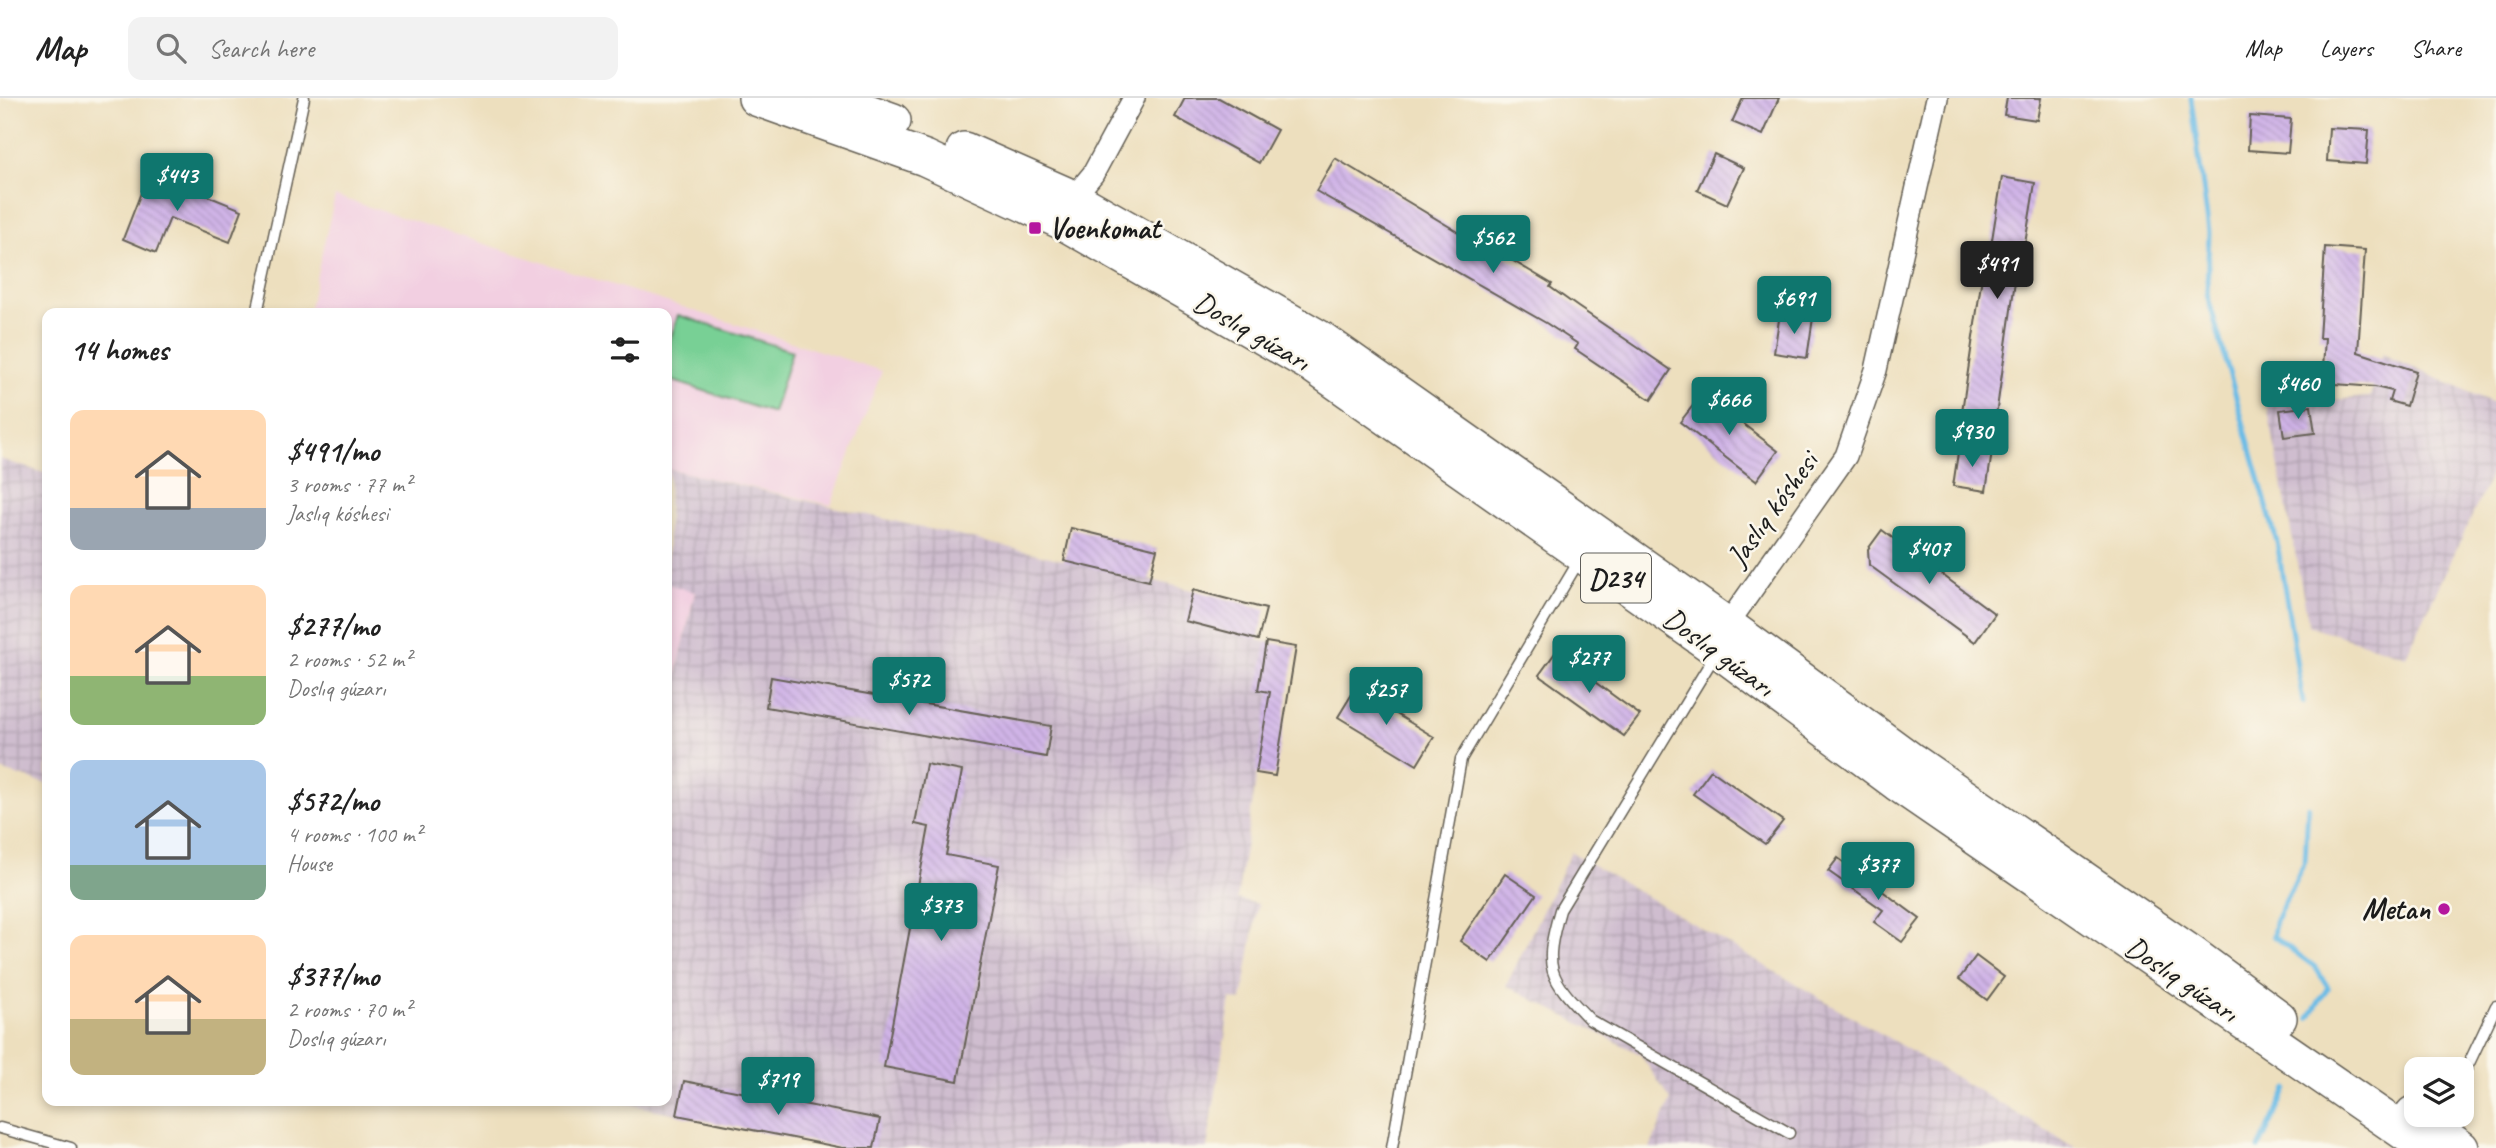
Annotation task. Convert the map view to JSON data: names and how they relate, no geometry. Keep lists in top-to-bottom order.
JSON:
{
  "streets": {
    "main road": ["Doslıq gúzarı", "D234"],
    "street": ["Jaslıq kóshesi"]
  },
  "crossings": [
    ["Doslıq gúzarı", "Jaslıq kóshesi"]
  ],
  "places": {
    "transit": ["Voenkomat"],
    "other": ["Metan"]
  },
  "page": {
    "header": "Map",
    "search": "Search here",
    "nav": ["Map", "Layers", "Share"],
    "price": [
      "$443",
      "$562",
      "$491",
      "$691",
      "$460",
      "$666",
      "$930",
      "$407",
      "$277",
      "$572",
      "$257",
      "$377",
      "$373",
      "$719"
    ],
    "heading": "14 homes",
    "list": [
      {
        "name": "$491/mo",
        "note": "3 rooms · 77 m² · Jaslıq kóshesi"
      },
      {
        "name": "$277/mo",
        "note": "2 rooms · 52 m² · Doslıq gúzarı"
      },
      {
        "name": "$572/mo",
        "note": "4 rooms · 100 m² · House"
      },
      {
        "name": "$377/mo",
        "note": "2 rooms · 70 m² · Doslıq gúzarı"
      }
    ]
  }
}
